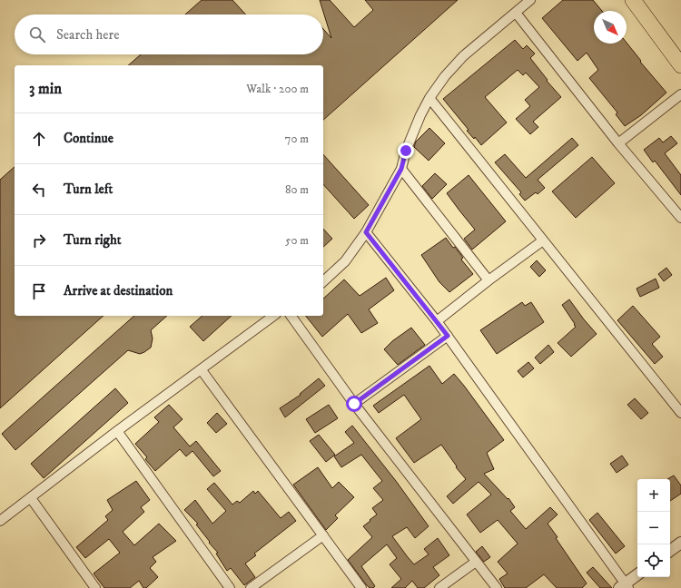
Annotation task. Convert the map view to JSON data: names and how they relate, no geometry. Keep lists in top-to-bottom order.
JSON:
{
  "north": "bottom right",
  "page": {
    "search": "Search here",
    "heading": ["3 min", "Walk · 200 m"],
    "list": [
      ["Continue", "70 m"],
      ["Turn left", "80 m"],
      ["Turn right", "50 m"],
      "Arrive at destination"
    ],
    "map_buttons": ["+", "−"]
  }
}
